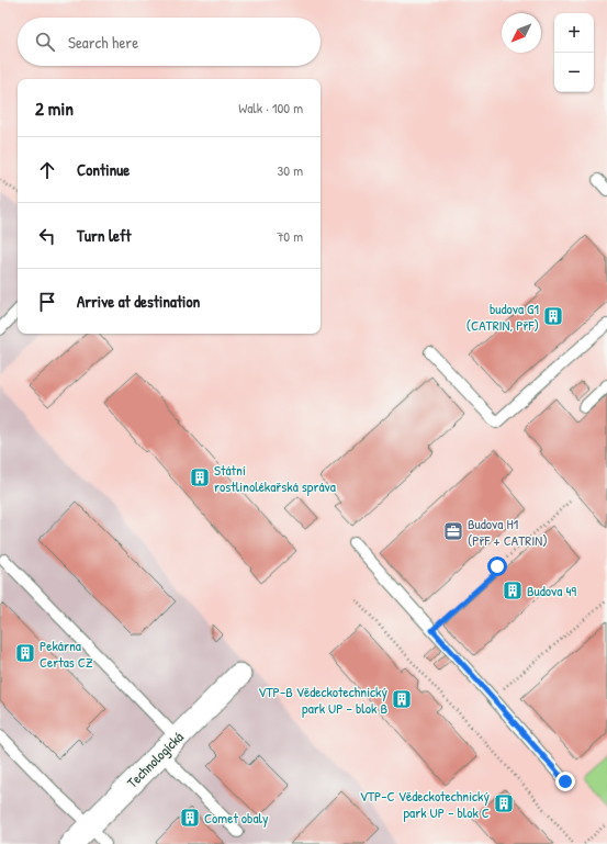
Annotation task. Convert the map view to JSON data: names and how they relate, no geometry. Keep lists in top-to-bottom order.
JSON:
{
  "streets": {
    "street": ["Technologická"]
  },
  "places": {
    "building": [
      "budova G1 (CATRIN, PřF)",
      "Státní rostlinolékařská správa",
      "Budova 49",
      "Pekárna Certas CZ",
      "VTP-B Vědeckotechnický park UP – blok B",
      "VTP-C Vědeckotechnický park UP – blok C",
      "Comet obaly"
    ],
    "office": ["Budova H1 (PřF + CATRIN)"]
  },
  "north": "bottom left",
  "page": {
    "map_buttons": ["+", "−"],
    "search": "Search here",
    "heading": ["2 min", "Walk · 100 m"],
    "list": [
      ["Continue", "30 m"],
      ["Turn left", "70 m"],
      "Arrive at destination"
    ]
  }
}
